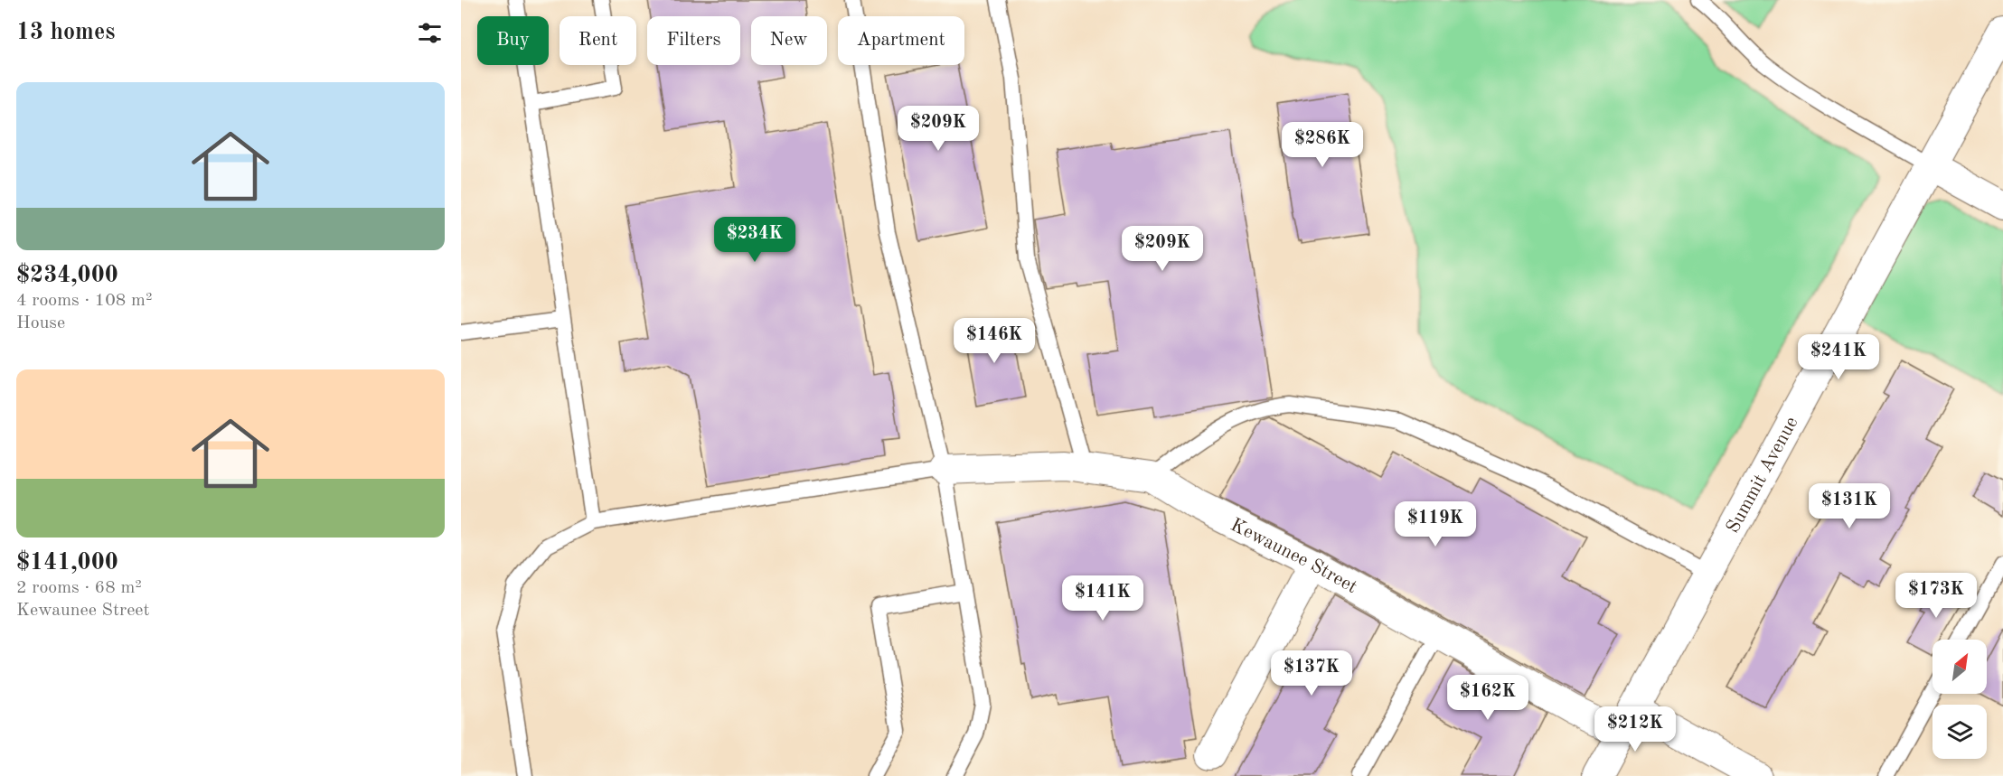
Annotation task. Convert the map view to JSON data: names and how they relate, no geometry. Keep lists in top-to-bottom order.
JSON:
{
  "streets": {
    "street": ["Summit Avenue", "Kewaunee Street"]
  },
  "crossings": [
    ["Summit Avenue", "Kewaunee Street"]
  ],
  "north": "top right",
  "page": {
    "heading": "13 homes",
    "chip": [
      "Buy",
      "Rent",
      "Filters",
      "New",
      "Apartment"
    ],
    "list": [
      {
        "name": "$234,000",
        "note": "4 rooms · 108 m² · House"
      },
      {
        "name": "$141,000",
        "note": "2 rooms · 68 m² · Kewaunee Street"
      }
    ],
    "price": [
      "$209K",
      "$286K",
      "$234K",
      "$209K",
      "$146K",
      "$241K",
      "$131K",
      "$119K",
      "$173K",
      "$141K",
      "$137K",
      "$162K",
      "$212K"
    ]
  }
}
